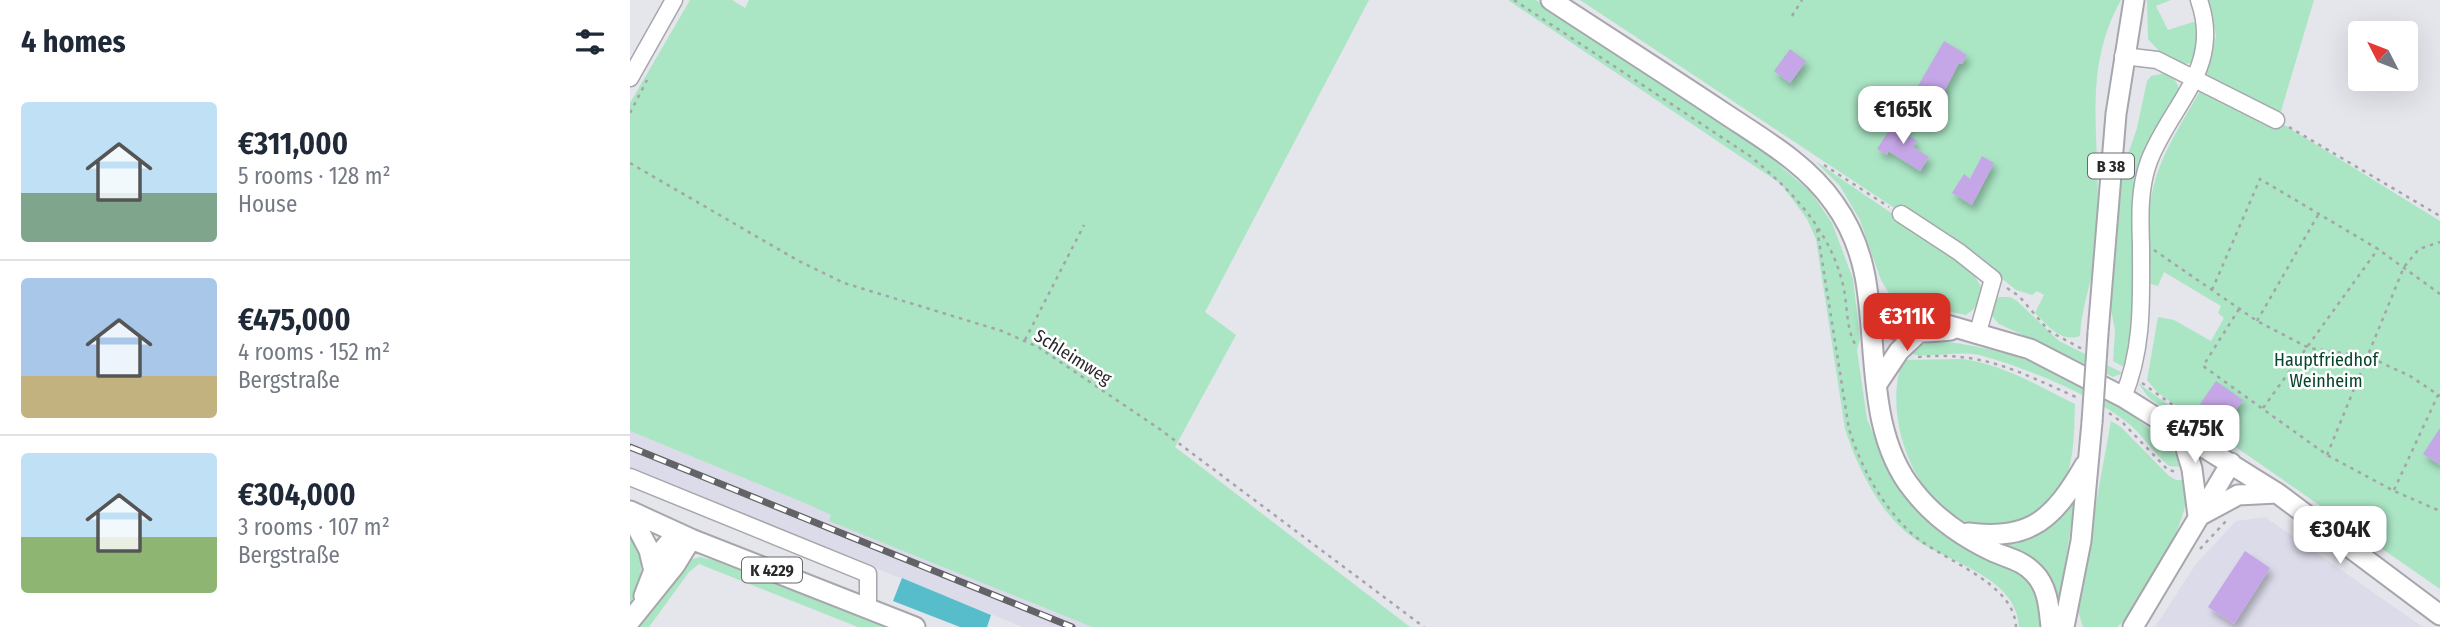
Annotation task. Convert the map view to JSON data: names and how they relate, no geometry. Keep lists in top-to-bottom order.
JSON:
{
  "streets": {
    "main road": ["B 38", "K 4229"],
    "path": ["Schleimweg"]
  },
  "parks": ["Hauptfriedhof Weinheim"],
  "north": "top left",
  "page": {
    "heading": "4 homes",
    "list": [
      {
        "name": "€311,000",
        "note": "5 rooms · 128 m² · House"
      },
      {
        "name": "€475,000",
        "note": "4 rooms · 152 m² · Bergstraße"
      },
      {
        "name": "€304,000",
        "note": "3 rooms · 107 m² · Bergstraße"
      }
    ],
    "price": [
      "€165K",
      "€311K",
      "€475K",
      "€304K"
    ]
  }
}
